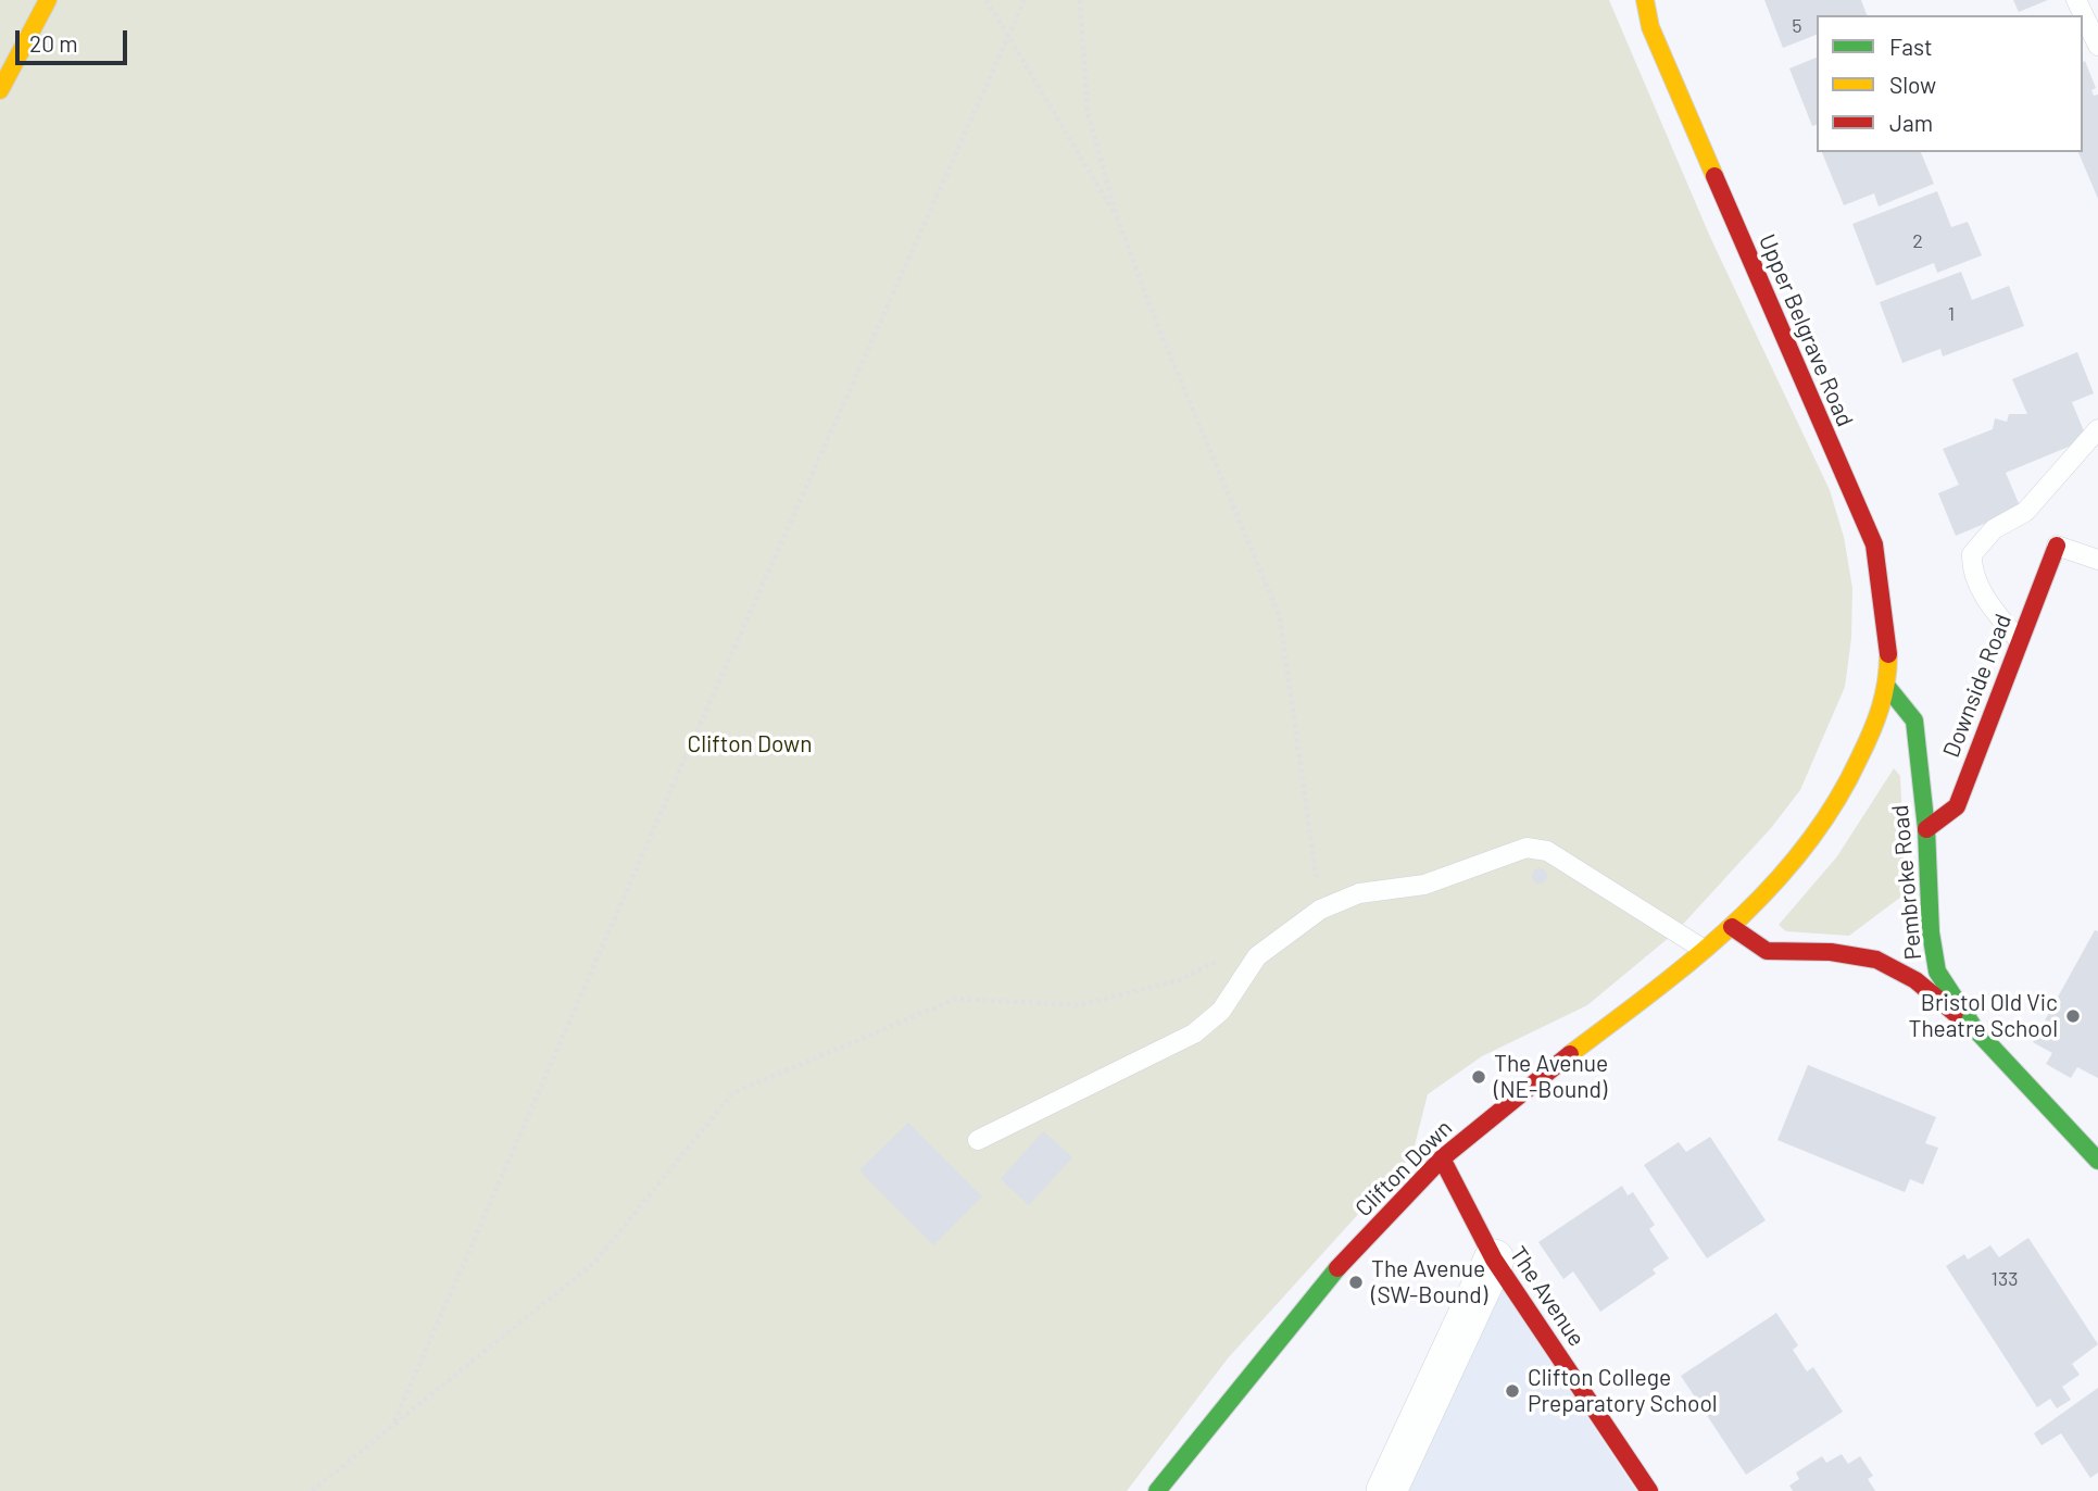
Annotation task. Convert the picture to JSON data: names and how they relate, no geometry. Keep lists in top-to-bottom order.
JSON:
{
  "streets": {
    "main road": [
      "Upper Belgrave Road",
      "Downside Road",
      "Pembroke Road",
      "Clifton Down",
      "The Avenue"
    ]
  },
  "crossings": [
    ["Upper Belgrave Road", "Pembroke Road"],
    ["Upper Belgrave Road", "Clifton Down"],
    ["Downside Road", "Pembroke Road"],
    ["Pembroke Road", "Clifton Down"],
    ["Clifton Down", "The Avenue"]
  ],
  "parks": ["Clifton Down"],
  "places": [
    "Bristol Old Vic Theatre School",
    "The Avenue (NE-Bound)",
    "The Avenue (SW-Bound)",
    "Clifton College Preparatory School"
  ],
  "house_numbers": [
    "5",
    "2",
    "1",
    "133"
  ],
  "legend": ["Fast", "Slow", "Jam"],
  "scale_bar": "20 m"
}
